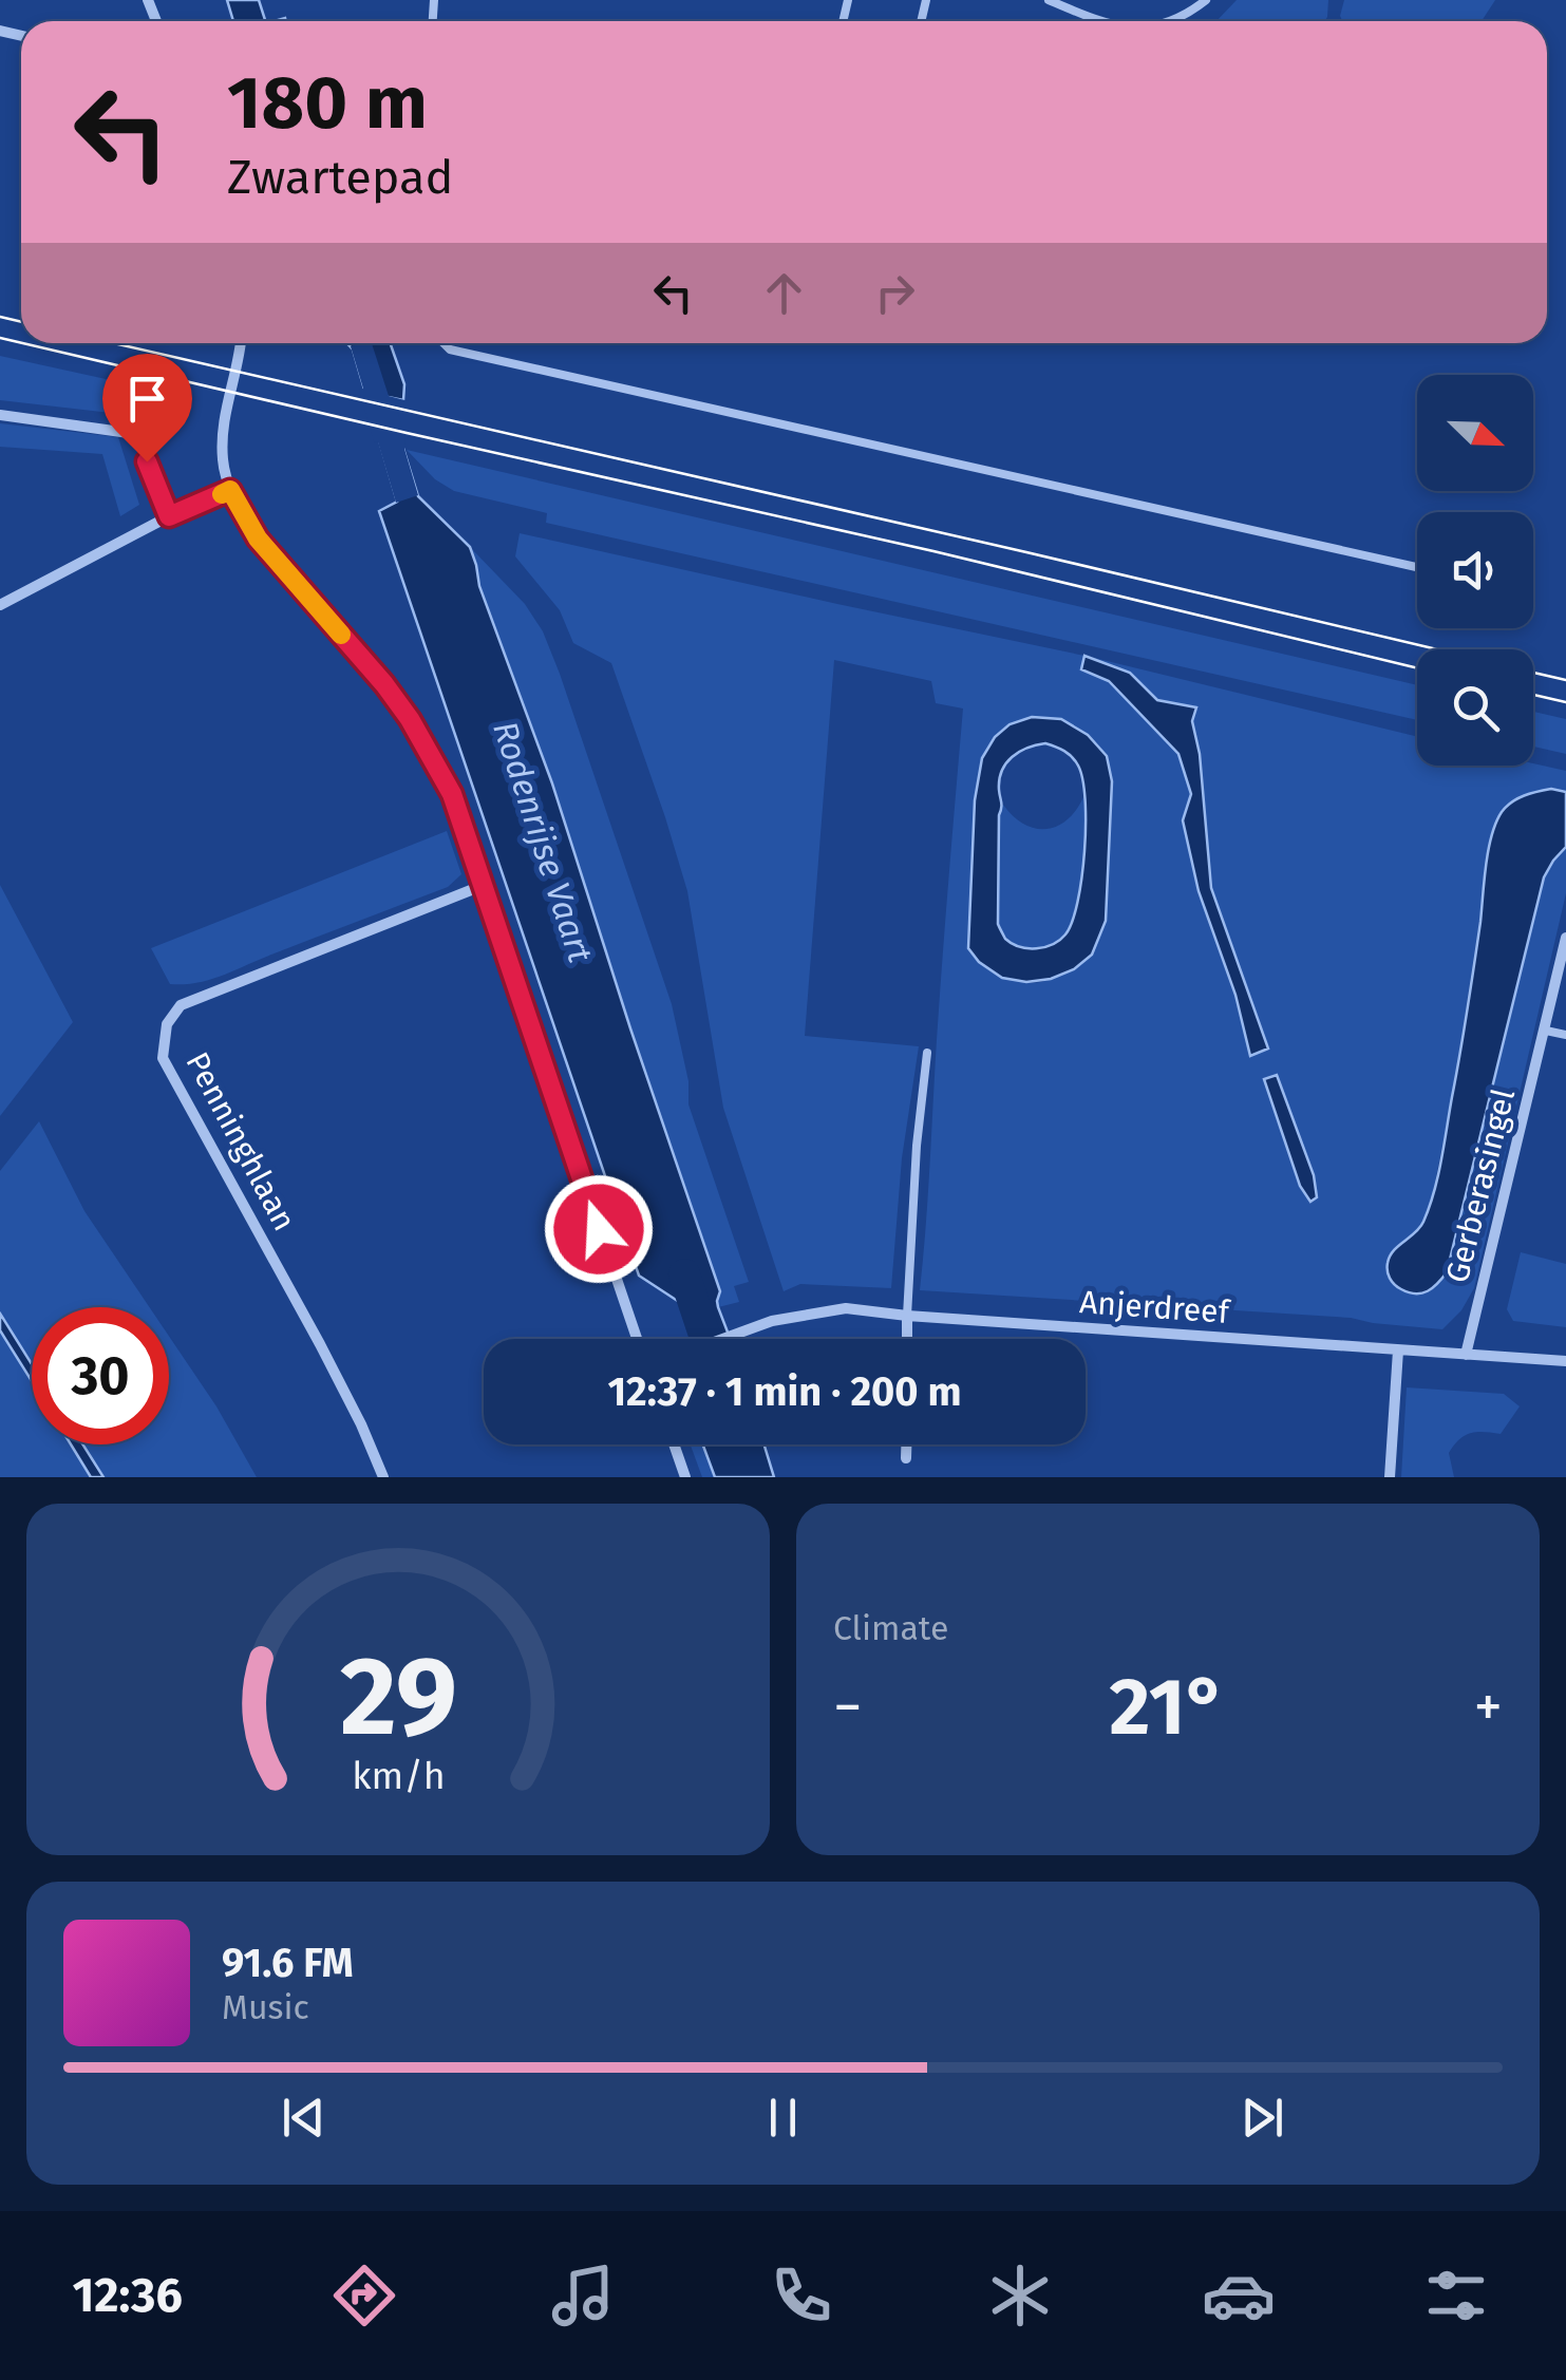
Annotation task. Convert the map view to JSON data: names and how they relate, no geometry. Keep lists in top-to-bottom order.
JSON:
{
  "streets": {
    "street": ["Penninghlaan", "Gerberasingel", "Anjerdreef"]
  },
  "crossings": [
    ["Gerberasingel", "Anjerdreef"]
  ],
  "water": ["Rodenrijse Vaart"],
  "north": "bottom right",
  "page": {
    "turn": ["180 m", "Zwartepad"],
    "limit": "30",
    "trip": "12:37 · 1 min · 200 m",
    "tile": "Climate",
    "heat": ["−", "21°", "+"],
    "song": ["91.6 FM", "Music"],
    "tabs": "12:36",
    "gauge": ["29", "km/h"]
  }
}
